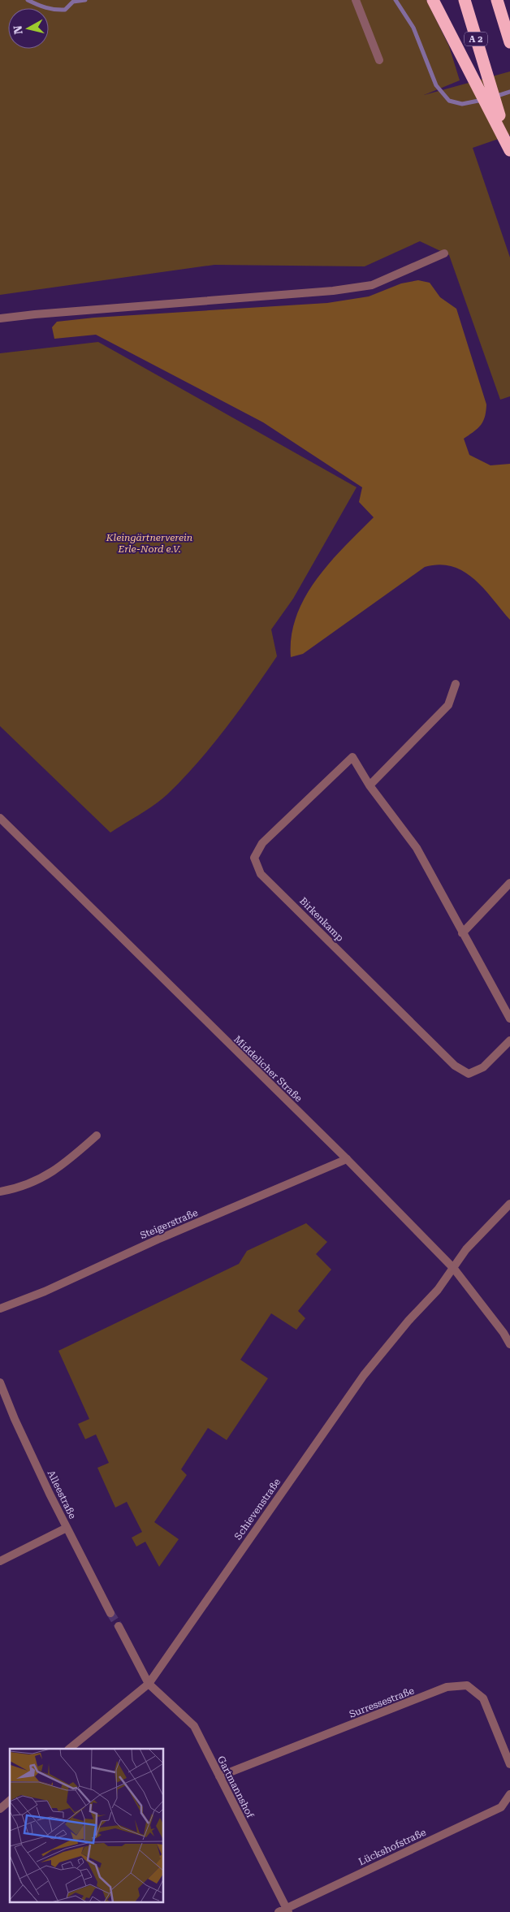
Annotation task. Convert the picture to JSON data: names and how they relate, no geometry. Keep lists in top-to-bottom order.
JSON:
{
  "streets": {
    "highway": ["A 2"],
    "street": [
      "Birkenkamp",
      "Middelicher Straße",
      "Steigerstraße",
      "Alleestraße",
      "Schievenstraße",
      "Surressestraße",
      "Gartmannshof",
      "Lückshofstraße"
    ]
  },
  "crossings": [
    ["Middelicher Straße", "Steigerstraße"],
    ["Middelicher Straße", "Schievenstraße"],
    ["Schievenstraße", "Gartmannshof"],
    ["Surressestraße", "Gartmannshof"],
    ["Gartmannshof", "Lückshofstraße"]
  ],
  "parks": ["Kleingärtnerverein Erle-Nord e.V."],
  "north": "left"
}
